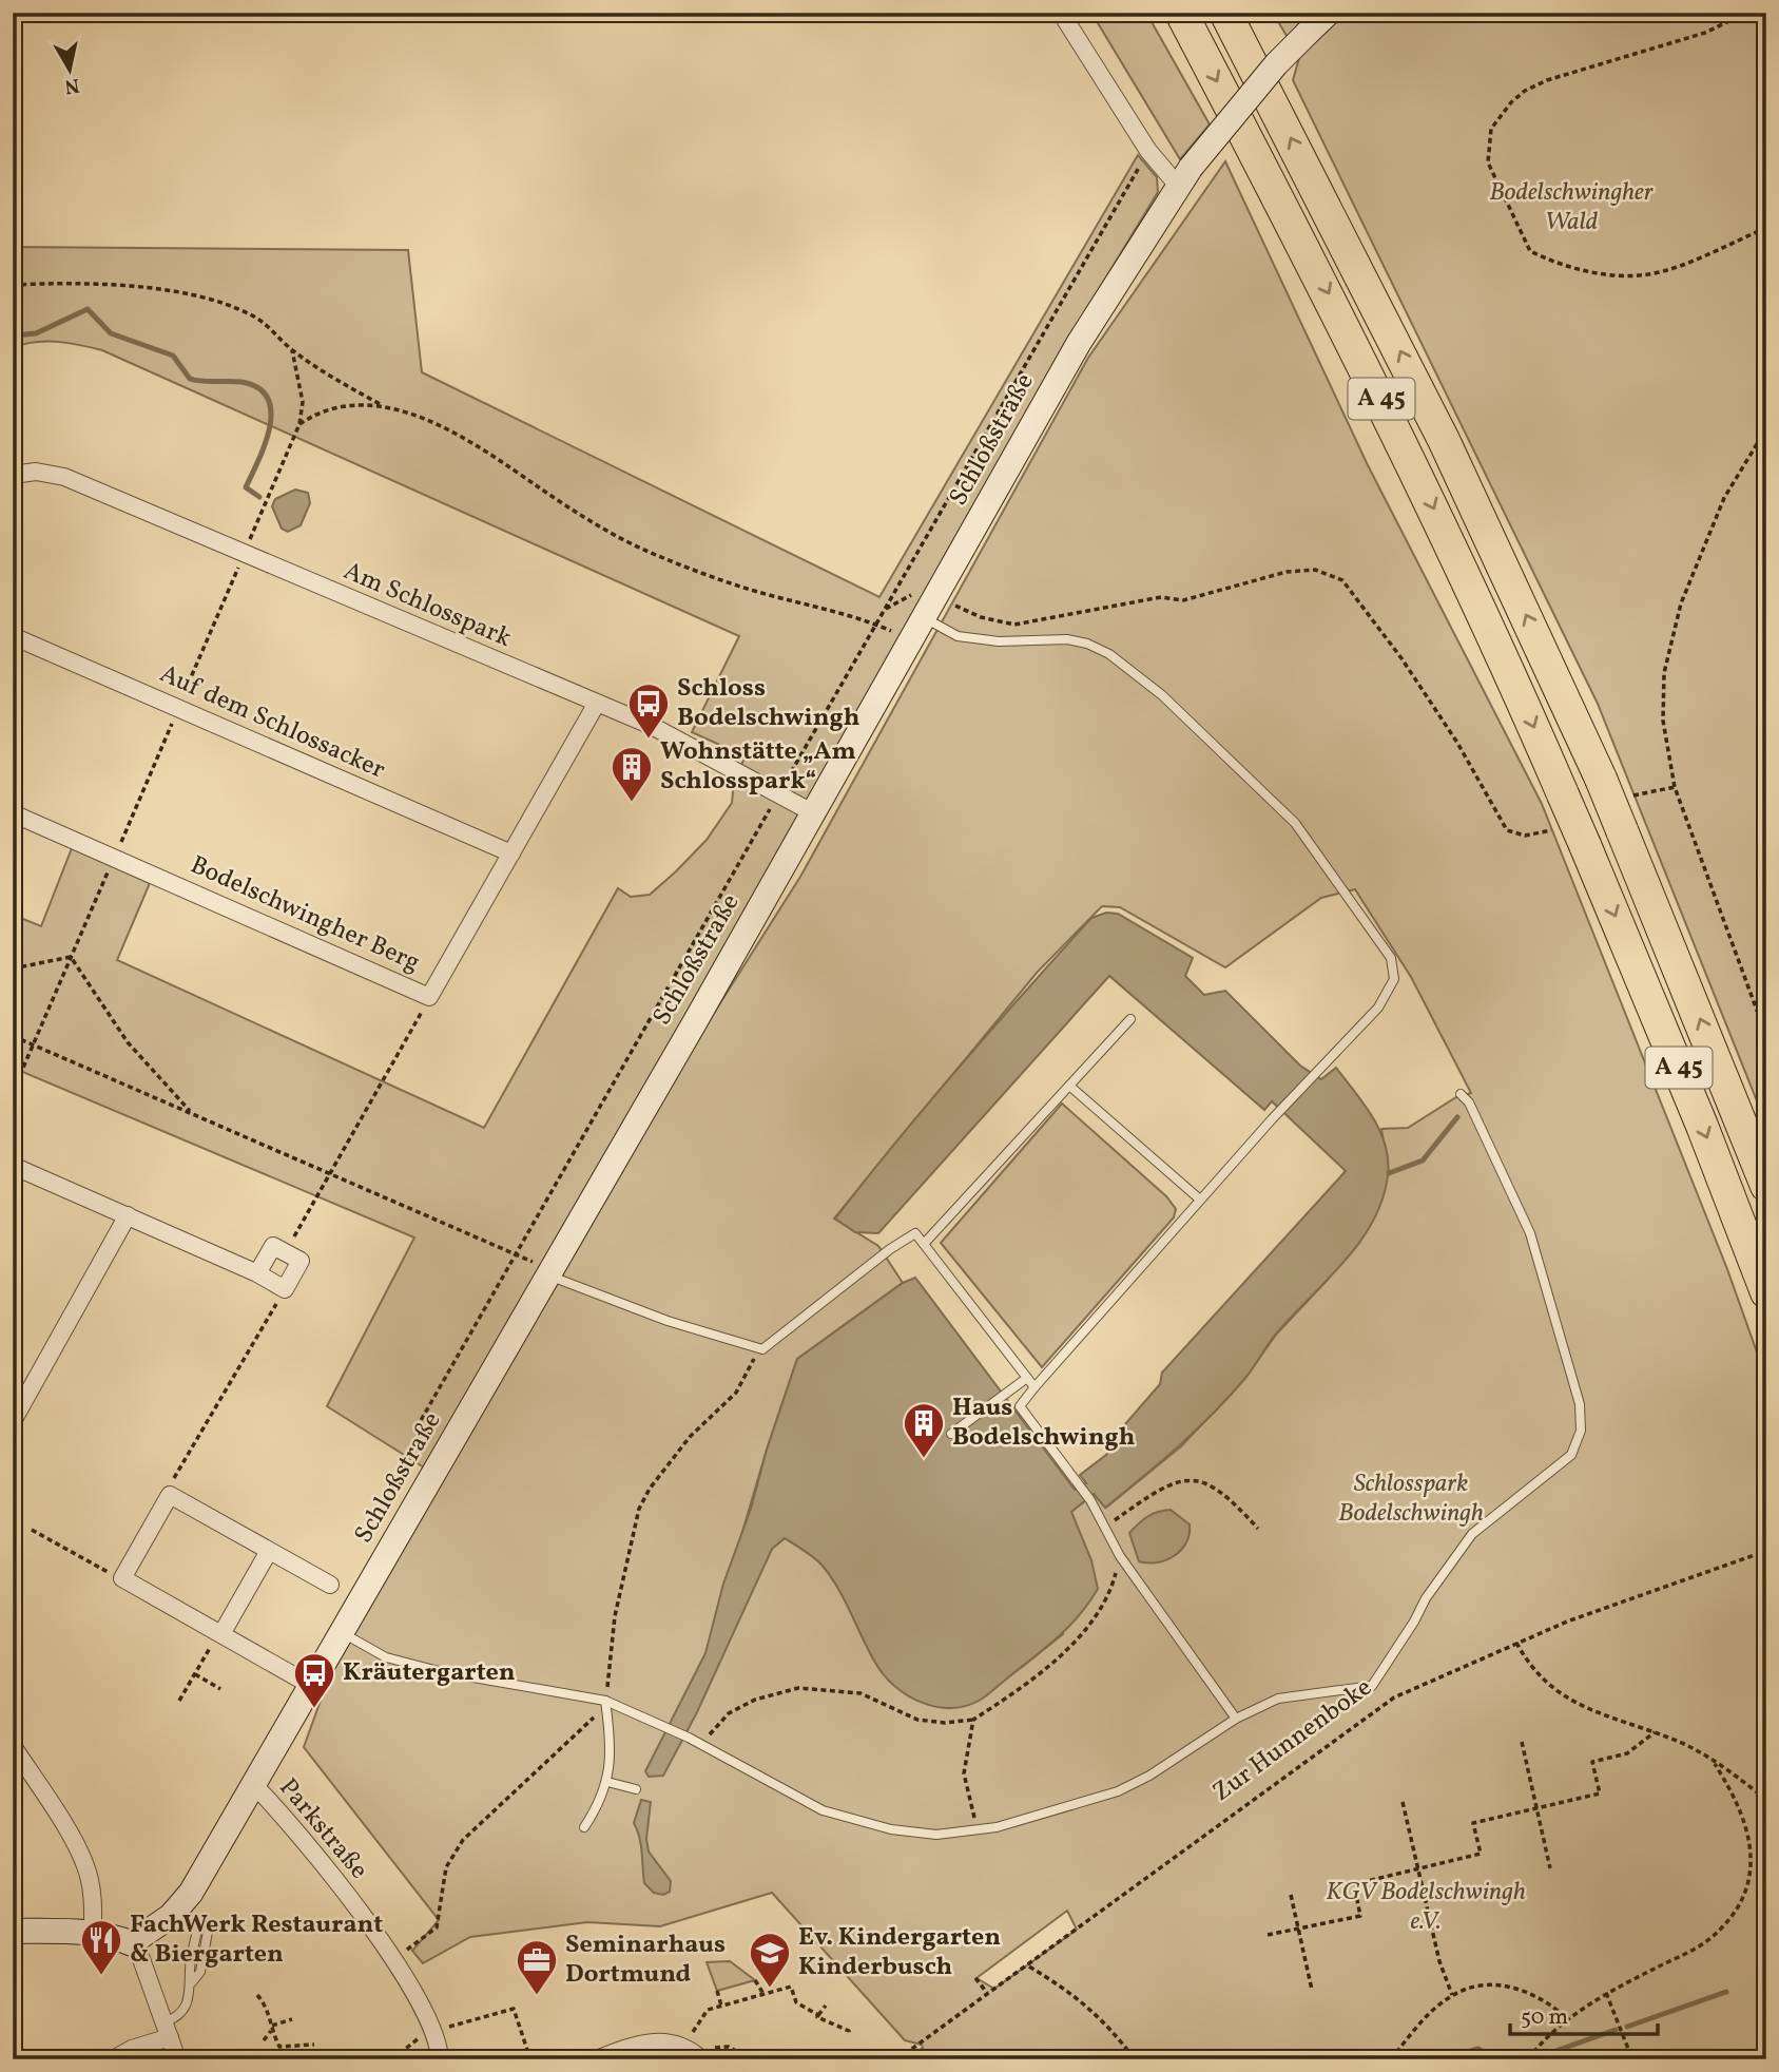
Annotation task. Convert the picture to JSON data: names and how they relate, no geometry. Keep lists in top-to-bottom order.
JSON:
{
  "streets": {
    "highway": ["A 45"],
    "street": [
      "Schloßstraße",
      "Am Schlosspark",
      "Auf dem Schlossacker",
      "Bodelschwingher Berg",
      "Parkstraße"
    ],
    "path": ["Zur Hunnenboke"]
  },
  "crossings": [
    ["Schloßstraße", "Am Schlosspark"],
    ["Schloßstraße", "Parkstraße"],
    ["Am Schlosspark", "Bodelschwingher Berg"],
    ["Auf dem Schlossacker", "Bodelschwingher Berg"]
  ],
  "parks": ["Bodelschwingher Wald", "Schlosspark Bodelschwingh", "KGV Bodelschwingh e.V."],
  "places": {
    "bus stop": ["Schloss Bodelschwingh", "Kräutergarten"],
    "building": ["Wohnstätte „Am Schlosspark“", "Haus Bodelschwingh"],
    "restaurant": ["FachWerk Restaurant & Biergarten"],
    "school or university": ["Ev. Kindergarten Kinderbusch"],
    "office": ["Seminarhaus Dortmund"]
  },
  "scale_bar": "50 m",
  "north": "bottom"
}
